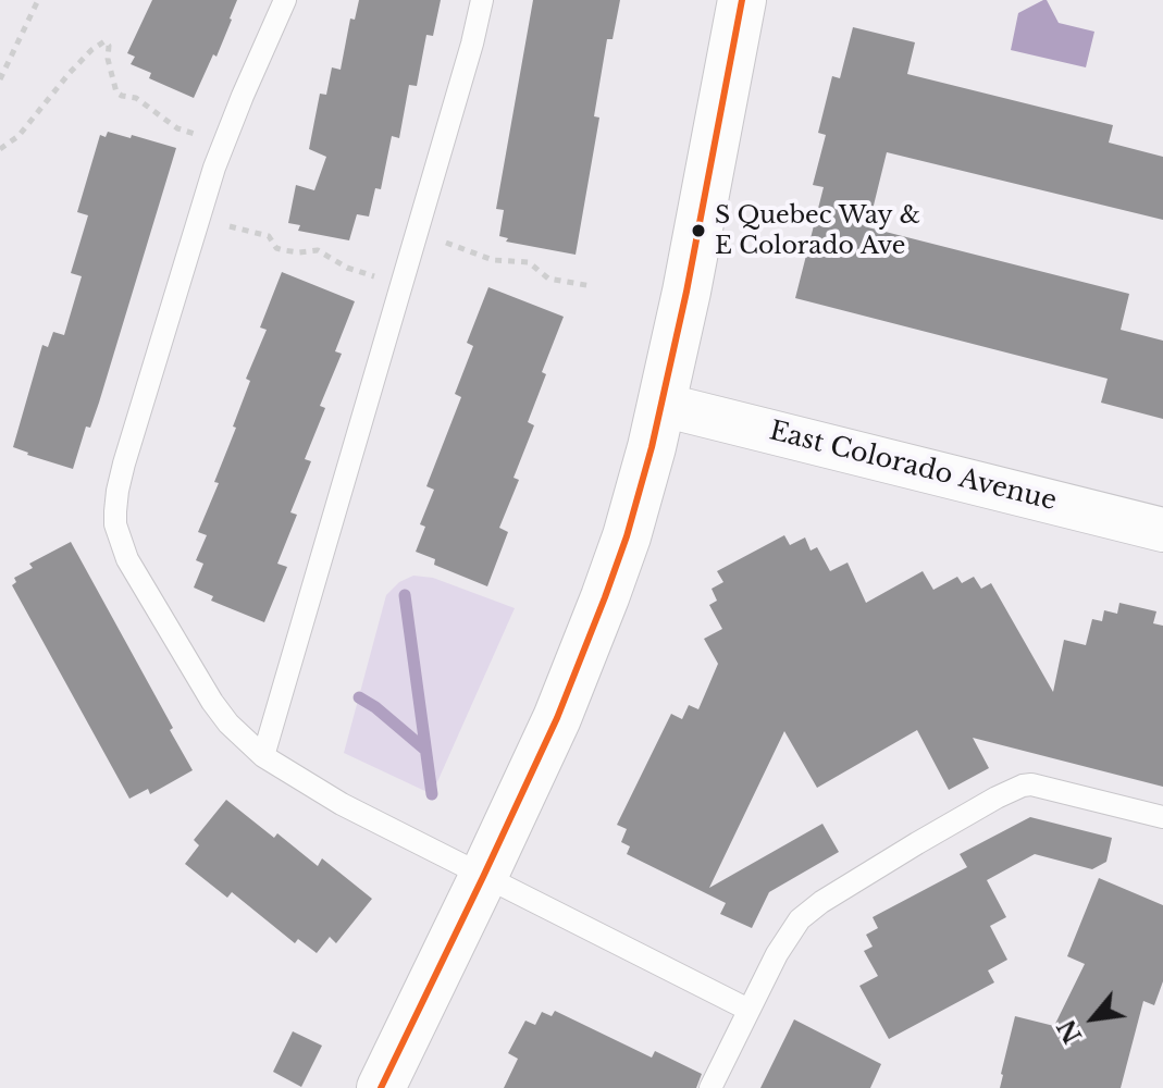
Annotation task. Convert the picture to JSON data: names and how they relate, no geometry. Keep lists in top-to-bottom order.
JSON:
{
  "streets": {
    "street": ["East Colorado Avenue"]
  },
  "places": ["S Quebec Way & E Colorado Ave"],
  "north": "bottom left"
}
